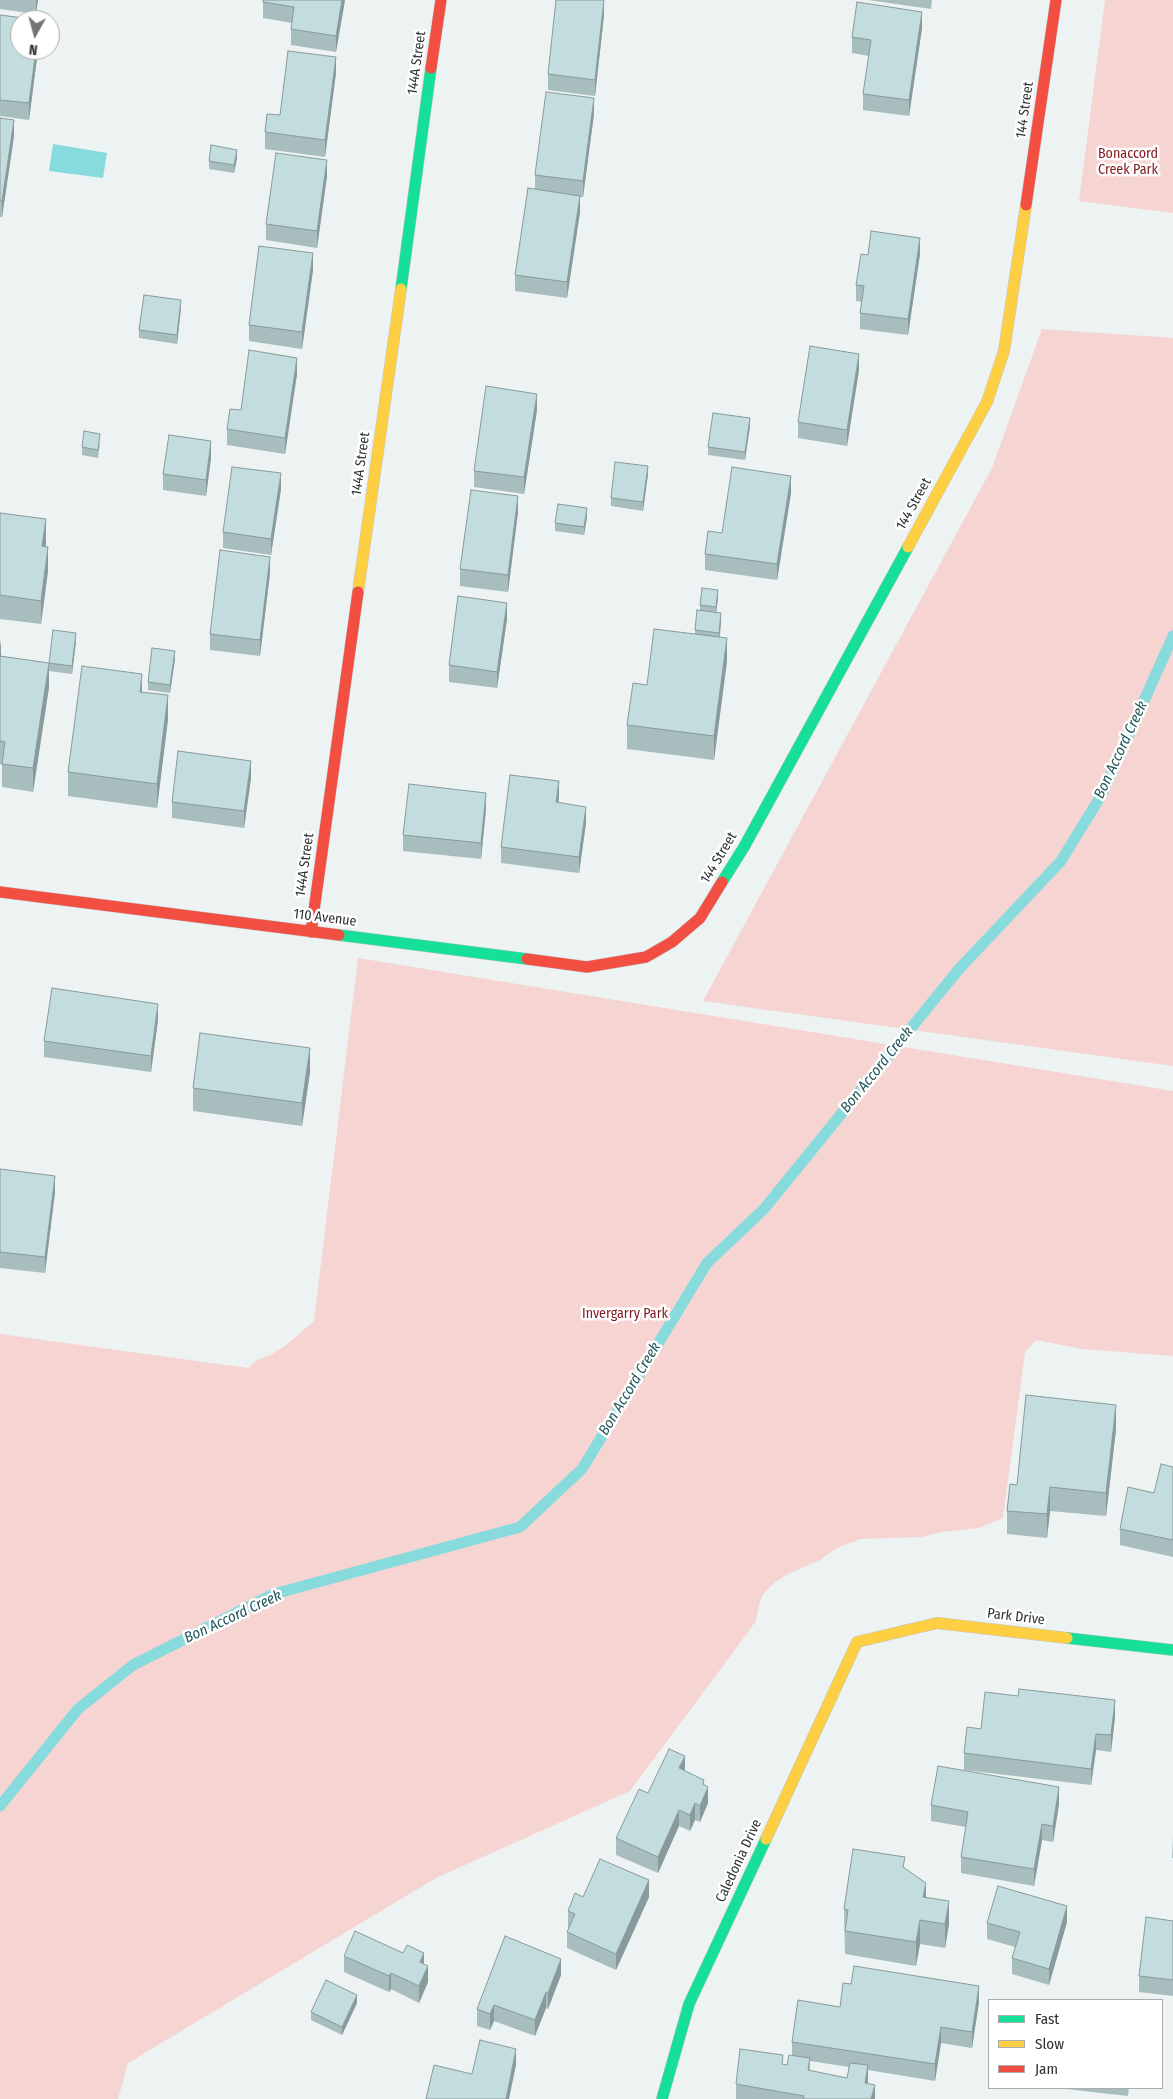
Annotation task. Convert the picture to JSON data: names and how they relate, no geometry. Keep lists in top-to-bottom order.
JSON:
{
  "streets": {
    "street": [
      "144A Street",
      "144 Street",
      "110 Avenue",
      "Park Drive",
      "Caledonia Drive"
    ]
  },
  "crossings": [
    ["144A Street", "110 Avenue"],
    ["144 Street", "110 Avenue"],
    ["Park Drive", "Caledonia Drive"]
  ],
  "water": ["Bon Accord Creek"],
  "parks": ["Bonaccord Creek Park", "Invergarry Park"],
  "legend": ["Fast", "Slow", "Jam"],
  "north": "bottom"
}
